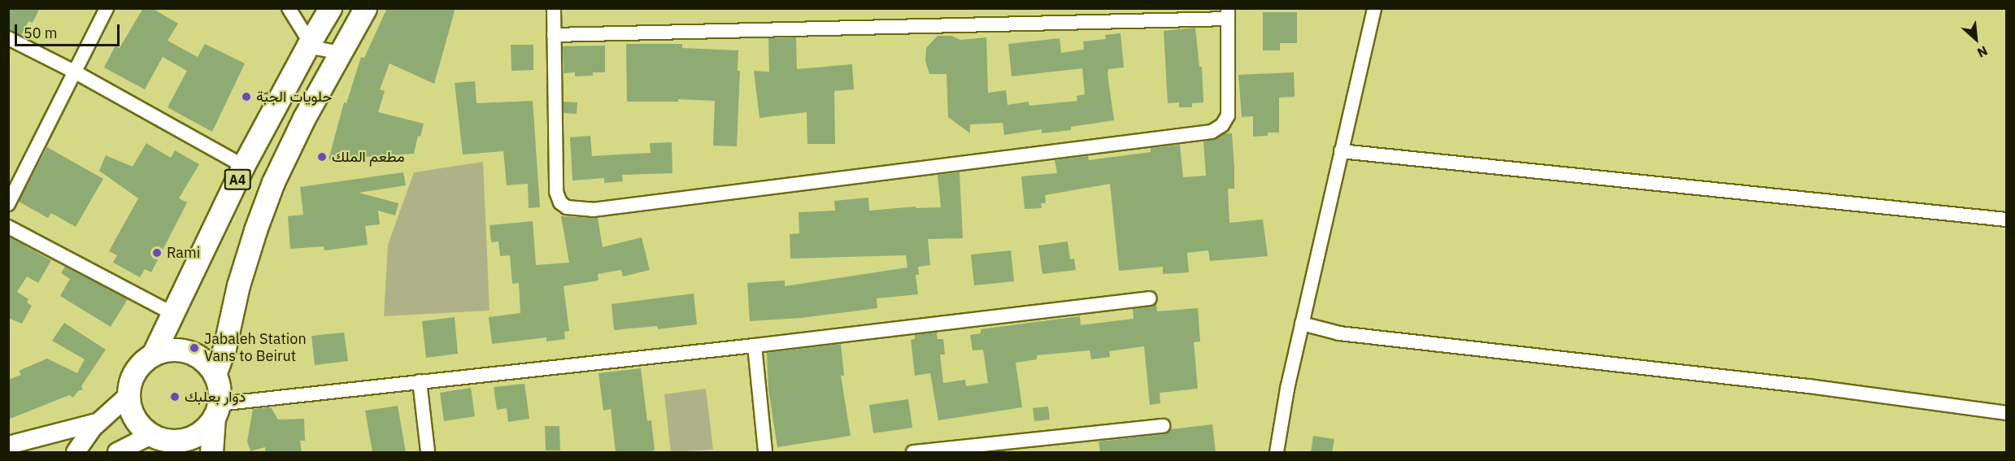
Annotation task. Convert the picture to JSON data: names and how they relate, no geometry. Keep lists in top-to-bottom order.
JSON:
{
  "streets": {
    "highway": ["A4"]
  },
  "places": [
    "حلويات الجبّة",
    "مطعم الملك",
    "Rami",
    "Jabaleh Station Vans to Beirut",
    "دوار بعلبك"
  ],
  "scale_bar": "50 m",
  "north": "bottom right"
}
